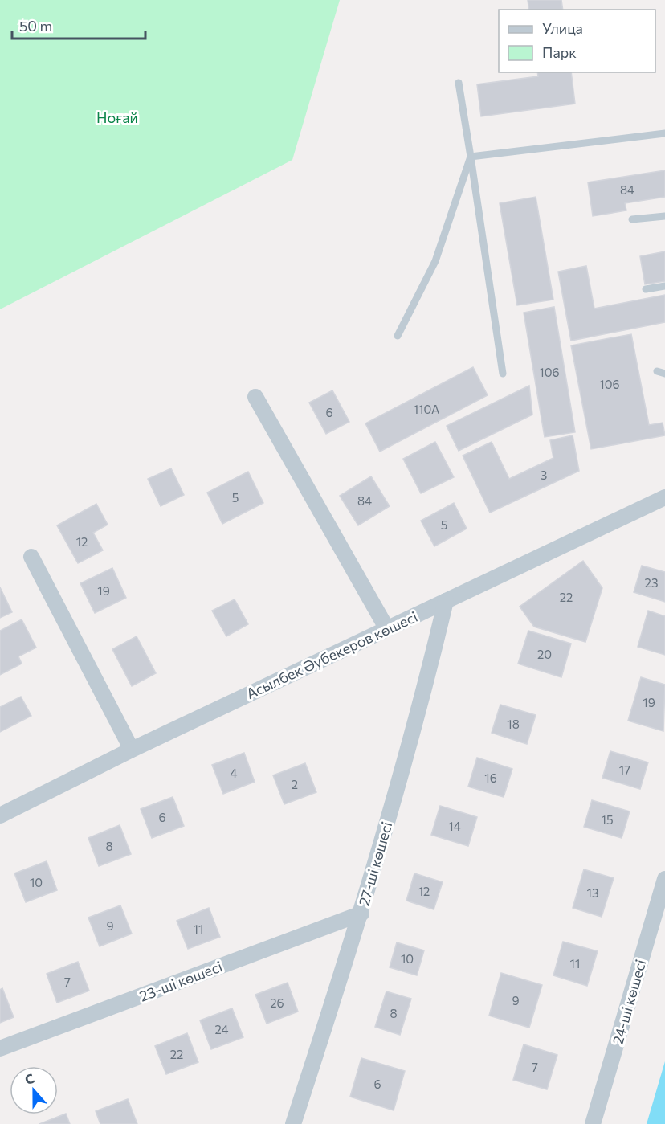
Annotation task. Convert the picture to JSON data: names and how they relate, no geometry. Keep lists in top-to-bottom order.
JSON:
{
  "streets": {
    "street": [
      "Асылбек Әубекеров көшесі",
      "27-ші көшесі",
      "23-ші көшесі",
      "24-ші көшесі"
    ]
  },
  "crossings": [
    ["Асылбек Әубекеров көшесі", "27-ші көшесі"],
    ["27-ші көшесі", "23-ші көшесі"]
  ],
  "parks": ["Ноғай"],
  "house_numbers": [
    "84",
    "106",
    "106",
    "110А",
    "6",
    "3",
    "5",
    "84",
    "5",
    "12",
    "23",
    "19",
    "22",
    "20",
    "19",
    "18",
    "17",
    "4",
    "16",
    "2",
    "6",
    "15",
    "14",
    "8",
    "10",
    "12",
    "13",
    "9",
    "11",
    "10",
    "11",
    "7",
    "9",
    "26",
    "8",
    "24",
    "22",
    "7",
    "6"
  ],
  "legend": ["Улица", "Парк"],
  "scale_bar": "50 m",
  "north": "top"
}
